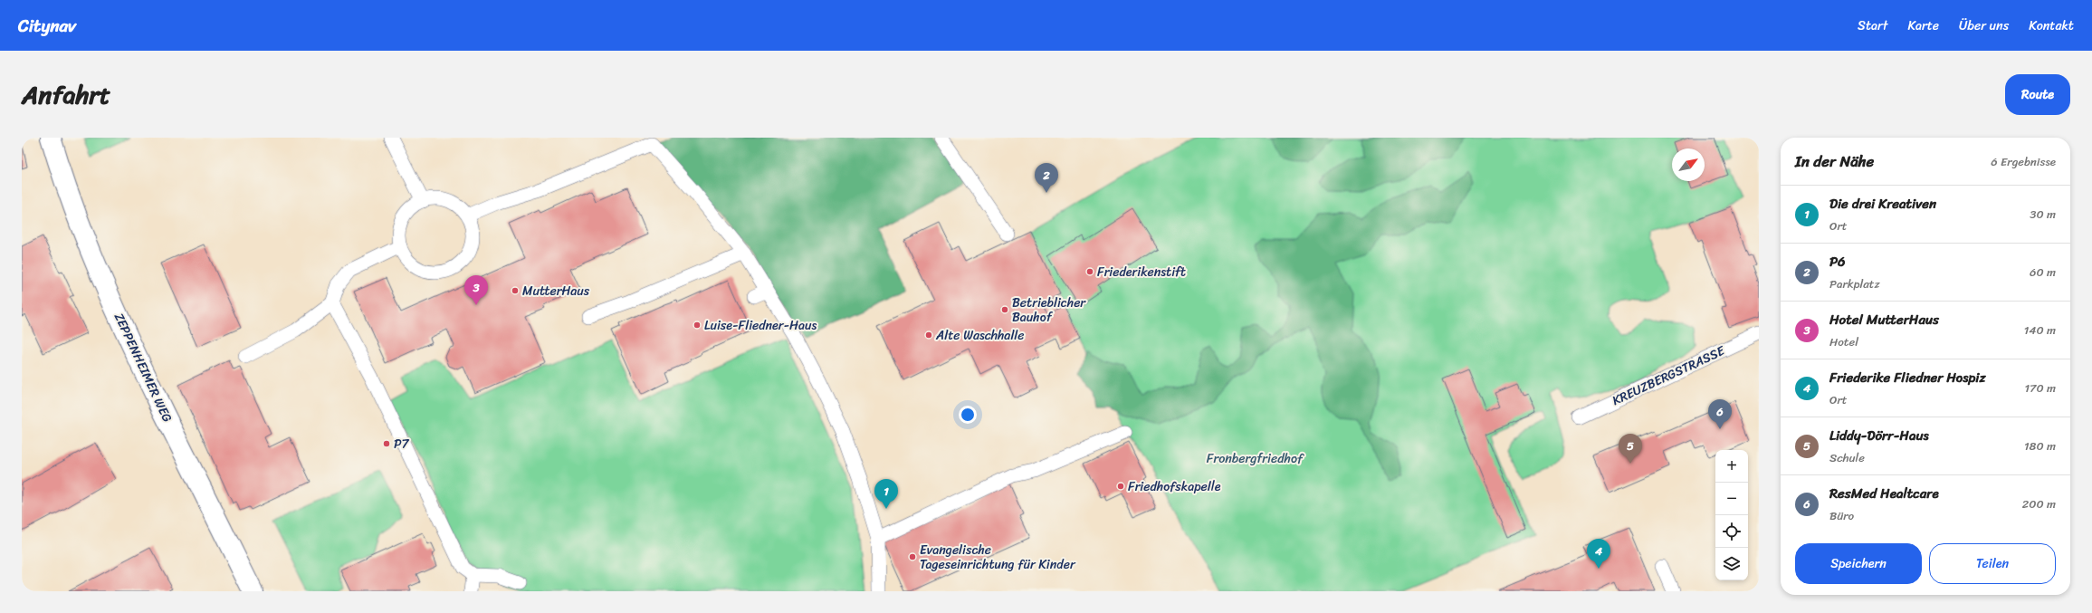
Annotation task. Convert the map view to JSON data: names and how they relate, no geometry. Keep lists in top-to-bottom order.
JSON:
{
  "streets": {
    "street": ["ZEPPENHEIMER WEG"],
    "lane": ["KREUZBERGSTRASSE"]
  },
  "parks": ["Fronbergfriedhof"],
  "places": [
    "Friederikenstift",
    "MutterHaus",
    "Betrieblicher Bauhof",
    "Luise-Fliedner-Haus",
    "Alte Waschhalle",
    "P7",
    "Friedhofskapelle",
    "Evangelische Tageseinrichtung für Kinder"
  ],
  "north": "top right",
  "page": {
    "header": "Citynav",
    "nav": [
      "Start",
      "Karte",
      "Über uns",
      "Kontakt"
    ],
    "title": "Anfahrt",
    "buttons": [
      "Route",
      ["Speichern", "Teilen"]
    ],
    "heading": ["In der Nähe", "6 Ergebnisse"],
    "pins": [
      "2",
      "3",
      "6",
      "5",
      "1",
      "4"
    ],
    "list": [
      {
        "mark": "1",
        "name": "Die drei Kreativen",
        "note": "Ort",
        "value": "30 m"
      },
      {
        "mark": "2",
        "name": "P6",
        "note": "Parkplatz",
        "value": "60 m"
      },
      {
        "mark": "3",
        "name": "Hotel MutterHaus",
        "note": "Hotel",
        "value": "140 m"
      },
      {
        "mark": "4",
        "name": "Friederike Fliedner Hospiz",
        "note": "Ort",
        "value": "170 m"
      },
      {
        "mark": "5",
        "name": "Liddy-Dörr-Haus",
        "note": "Schule",
        "value": "180 m"
      },
      {
        "mark": "6",
        "name": "ResMed Healtcare",
        "note": "Büro",
        "value": "200 m"
      }
    ],
    "map_buttons": ["+", "−"]
  }
}
